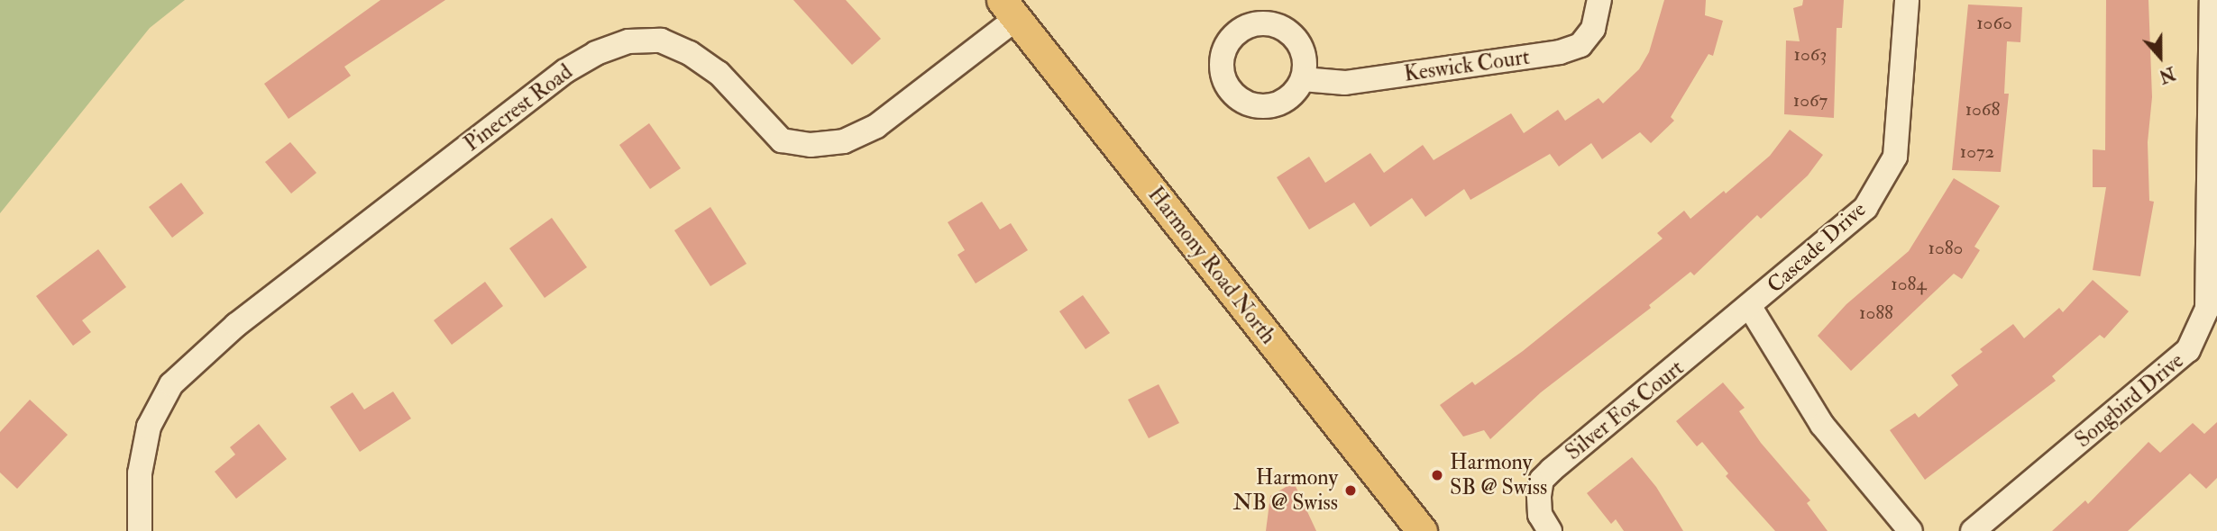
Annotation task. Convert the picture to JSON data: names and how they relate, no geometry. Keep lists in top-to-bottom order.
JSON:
{
  "streets": {
    "main road": ["Harmony Road North"],
    "street": [
      "Keswick Court",
      "Pinecrest Road",
      "Cascade Drive",
      "Songbird Drive",
      "Silver Fox Court"
    ]
  },
  "crossings": [
    ["Pinecrest Road", "Harmony Road North"],
    ["Cascade Drive", "Silver Fox Court"]
  ],
  "places": ["Harmony SB @ Swiss", "Harmony NB @ Swiss"],
  "house_numbers": [
    "1060",
    "1063",
    "1067",
    "1068",
    "1072",
    "1080",
    "1084",
    "1088"
  ],
  "north": "bottom"
}
